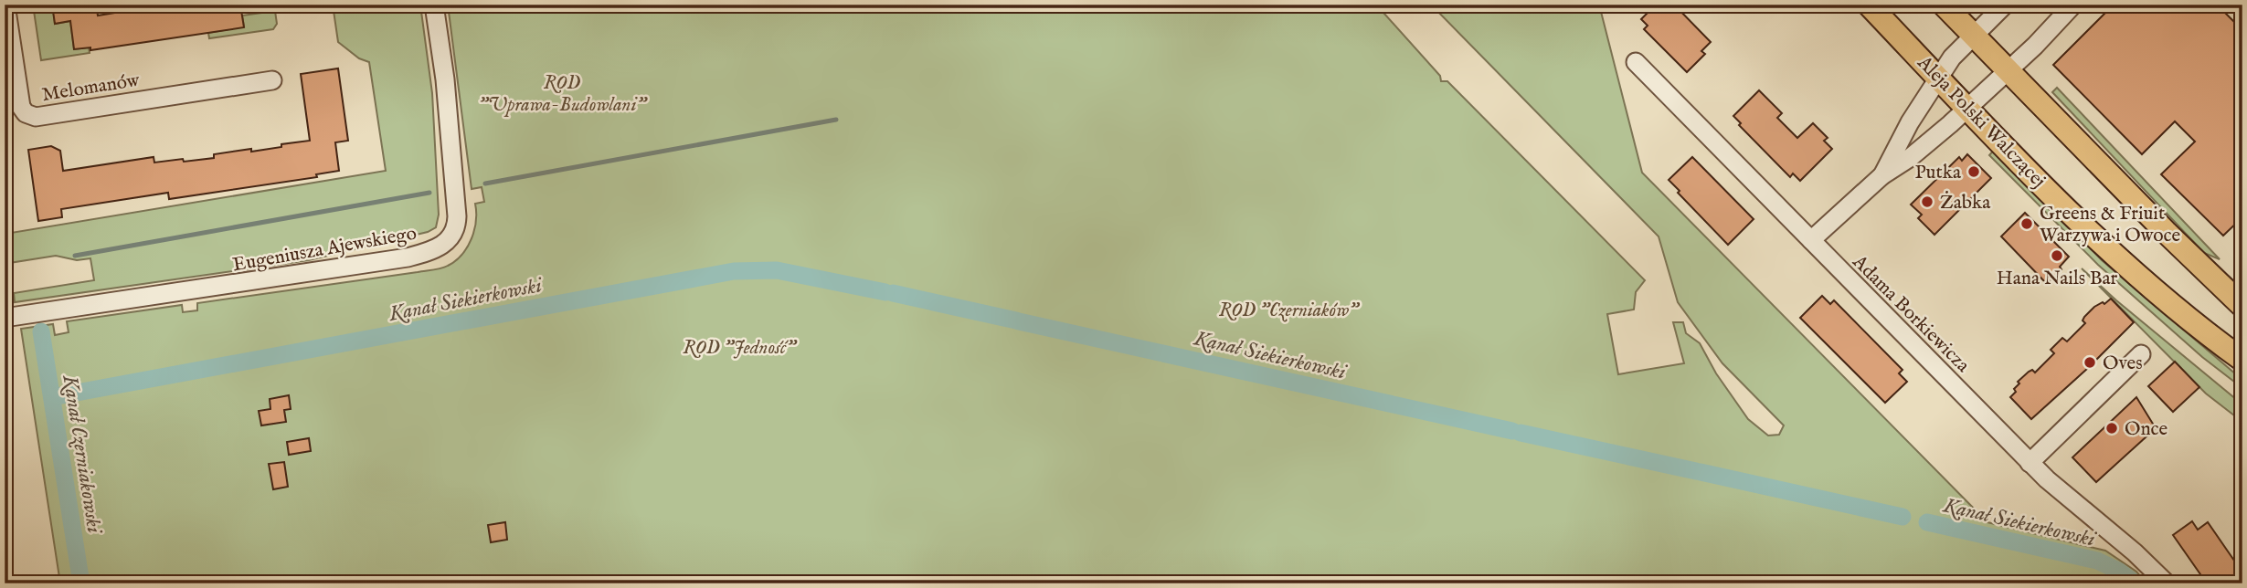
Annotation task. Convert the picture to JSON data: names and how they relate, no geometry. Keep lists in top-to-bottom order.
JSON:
{
  "streets": {
    "main road": ["Aleja Polski Walczącej"],
    "street": ["Melomanów", "Eugeniusza Ajewskiego", "Adama Borkiewicza"]
  },
  "water": ["Kanał Siekierkowski", "Kanał Czerniakowski"],
  "parks": ["ROD \"Uprawa-Budowlani\"", "ROD \"Czerniaków\"", "ROD \"Jedność\""],
  "places": [
    "Putka",
    "Żabka",
    "Greens & Friuit Warzywa i Owoce",
    "Hana Nails Bar",
    "Oves",
    "Once"
  ]
}
